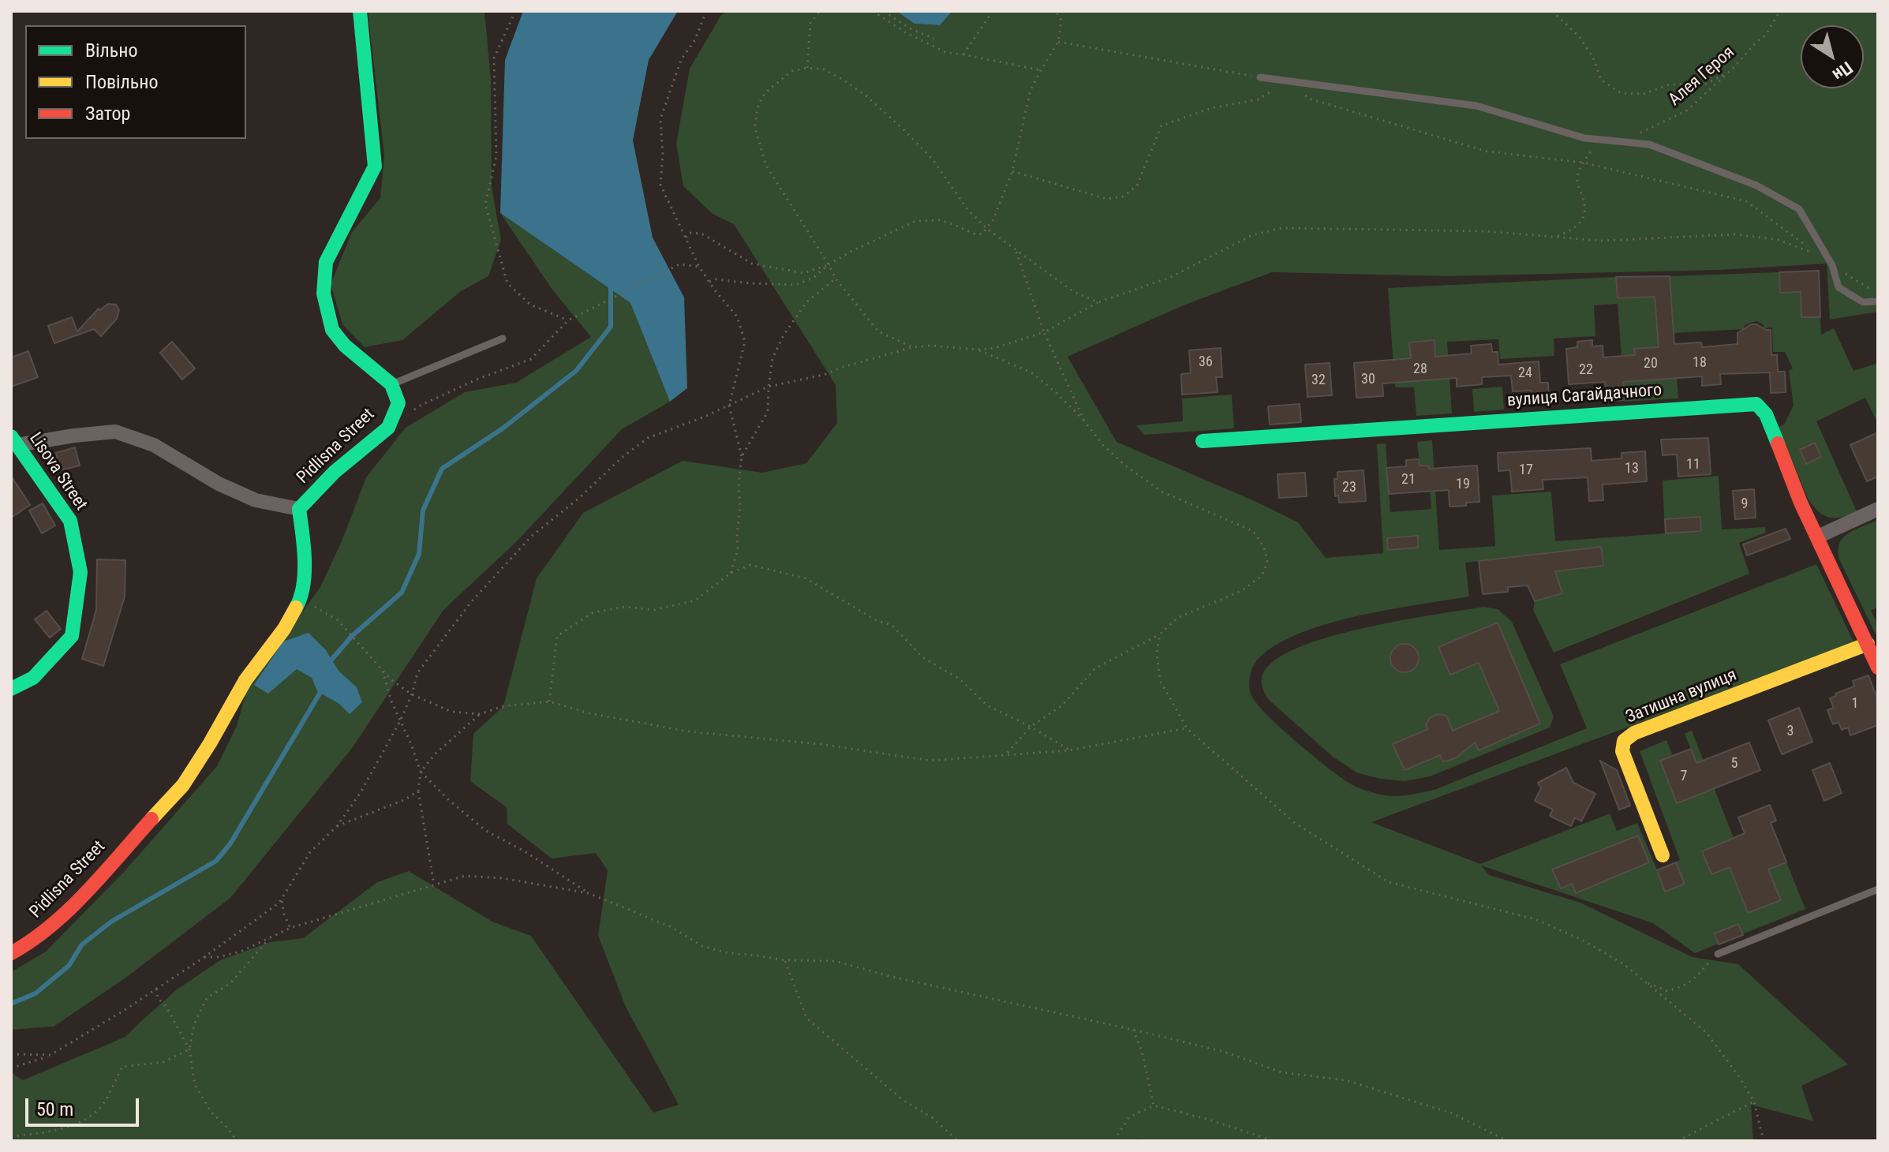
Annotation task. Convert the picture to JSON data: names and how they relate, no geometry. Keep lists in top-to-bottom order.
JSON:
{
  "streets": {
    "street": [
      "вулиця Сагайдачного",
      "Pidlisna Street",
      "Lisova Street",
      "Затишна вулиця"
    ],
    "path": ["Алея Героя"]
  },
  "house_numbers": [
    "36",
    "18",
    "20",
    "28",
    "22",
    "24",
    "30",
    "32",
    "11",
    "13",
    "17",
    "21",
    "19",
    "23",
    "9",
    "1",
    "3",
    "5",
    "7"
  ],
  "legend": ["Вільно", "Повільно", "Затор"],
  "scale_bar": "50 m",
  "north": "bottom right"
}
